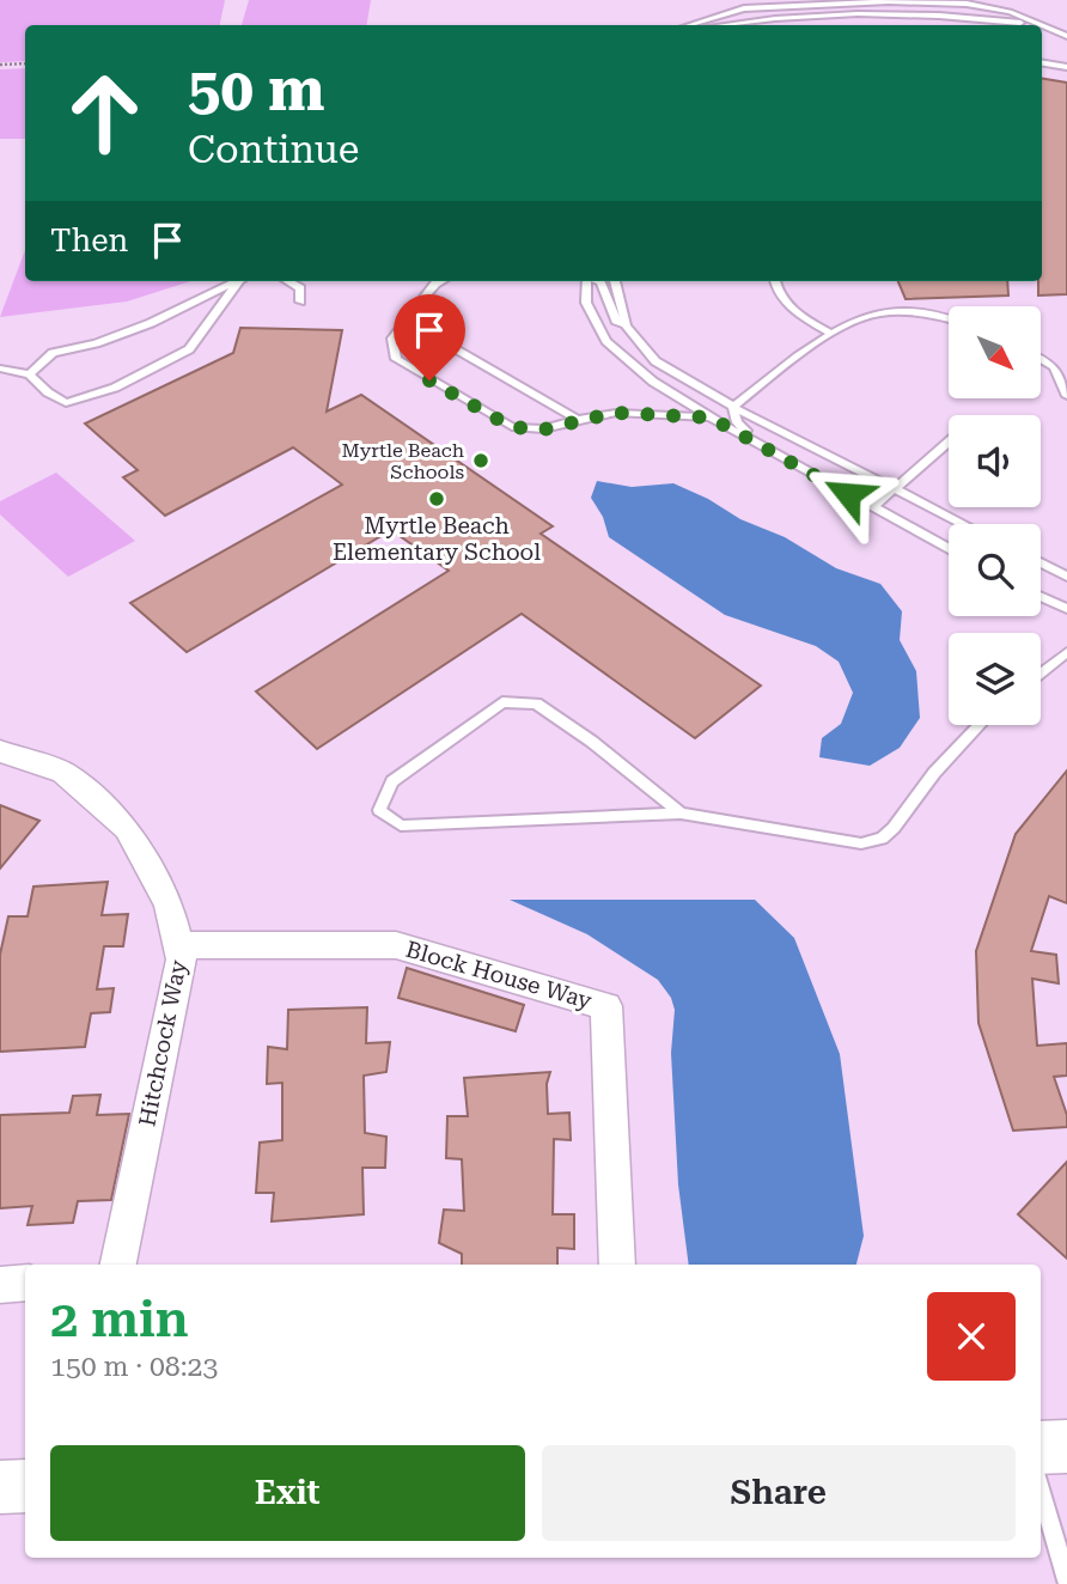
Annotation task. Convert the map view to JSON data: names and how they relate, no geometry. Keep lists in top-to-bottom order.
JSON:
{
  "streets": {
    "street": ["Block House Way", "Hitchcock Way"]
  },
  "crossings": [
    ["Block House Way", "Hitchcock Way"]
  ],
  "places": ["Myrtle Beach Schools", "Myrtle Beach Elementary School"],
  "north": "bottom right",
  "page": {
    "turn": ["50 m", "Continue"],
    "then": "Then",
    "heading": ["2 min", "150 m · 08:23"],
    "buttons": ["Exit", "Share"]
  }
}
